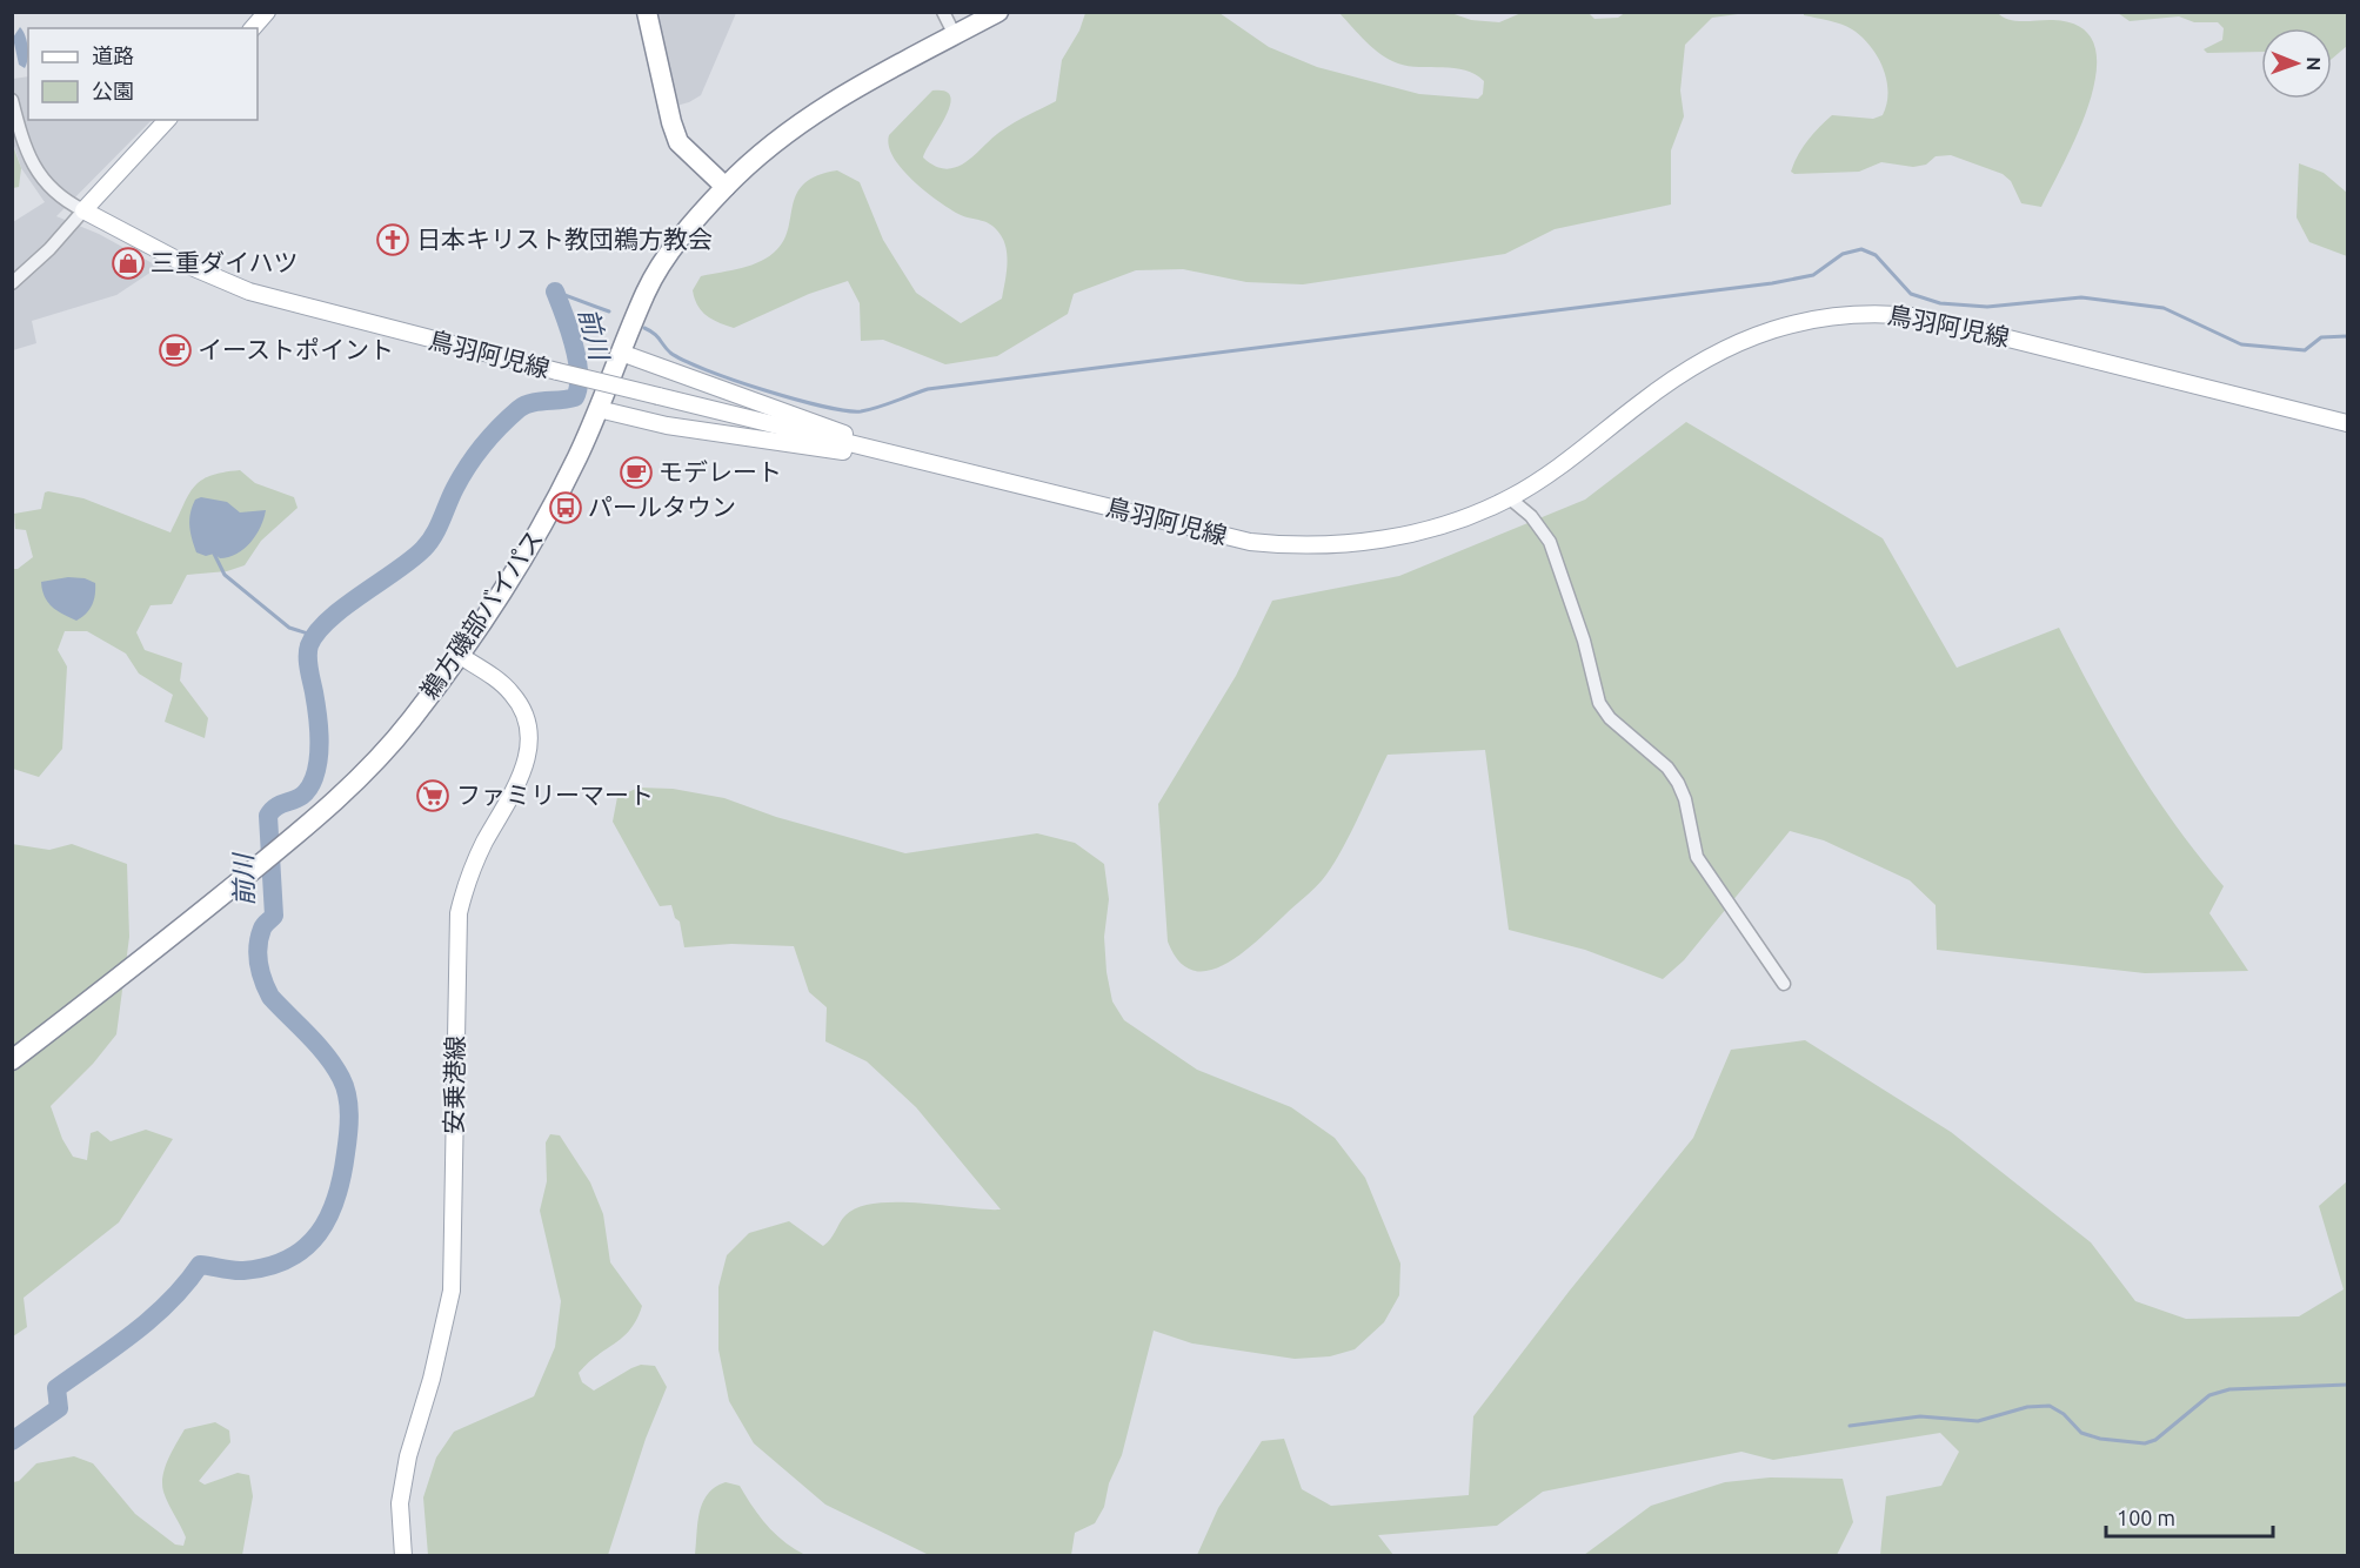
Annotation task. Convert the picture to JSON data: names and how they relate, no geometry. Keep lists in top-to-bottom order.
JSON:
{
  "streets": {
    "highway": ["鵜方磯部バイパス"],
    "main road": ["鳥羽阿児線", "安乗港線"]
  },
  "crossings": [
    ["鵜方磯部バイパス", "安乗港線"]
  ],
  "water": ["前川"],
  "places": {
    "church": ["日本キリスト教団鵜方教会"],
    "shop": ["三重ダイハツ"],
    "cafe": ["イーストポイント", "モデレート"],
    "bus stop": ["パールタウン"],
    "supermarket": ["ファミリーマート"]
  },
  "legend": ["道路", "公園"],
  "scale_bar": "100 m",
  "north": "right"
}
